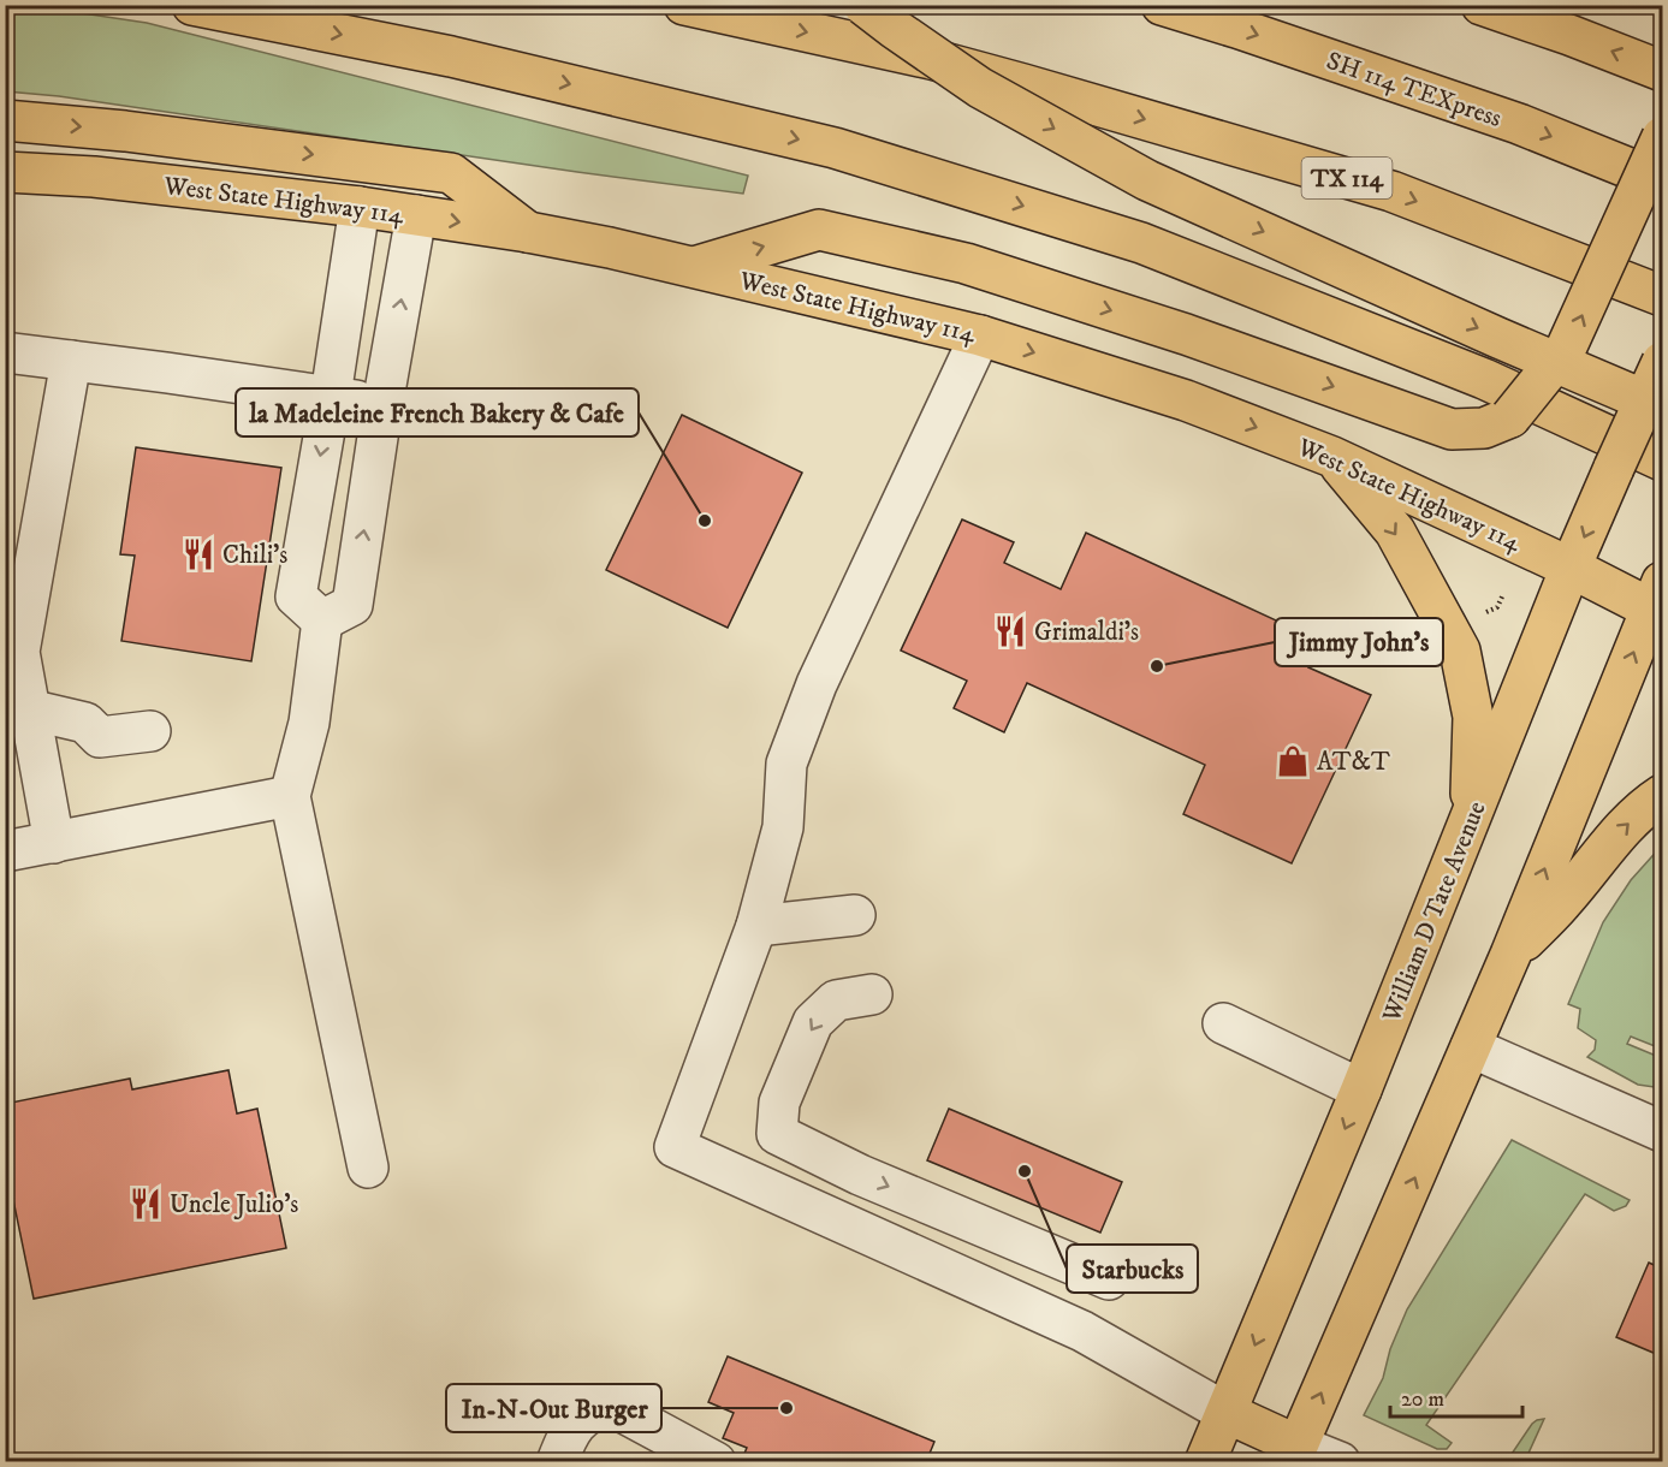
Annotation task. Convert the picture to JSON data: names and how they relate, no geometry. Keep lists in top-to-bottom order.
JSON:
{
  "streets": {
    "main road": [
      "SH 114 TEXpress",
      "TX 114",
      "West State Highway 114",
      "William D Tate Avenue"
    ]
  },
  "crossings": [
    ["West State Highway 114", "William D Tate Avenue"]
  ],
  "places": {
    "other": [
      "la Madeleine French Bakery & Cafe",
      "Jimmy John's",
      "Starbucks",
      "In-N-Out Burger"
    ],
    "restaurant": ["Chili's", "Grimaldi's", "Uncle Julio's"],
    "shop": ["AT&T"]
  },
  "scale_bar": "20 m"
}
